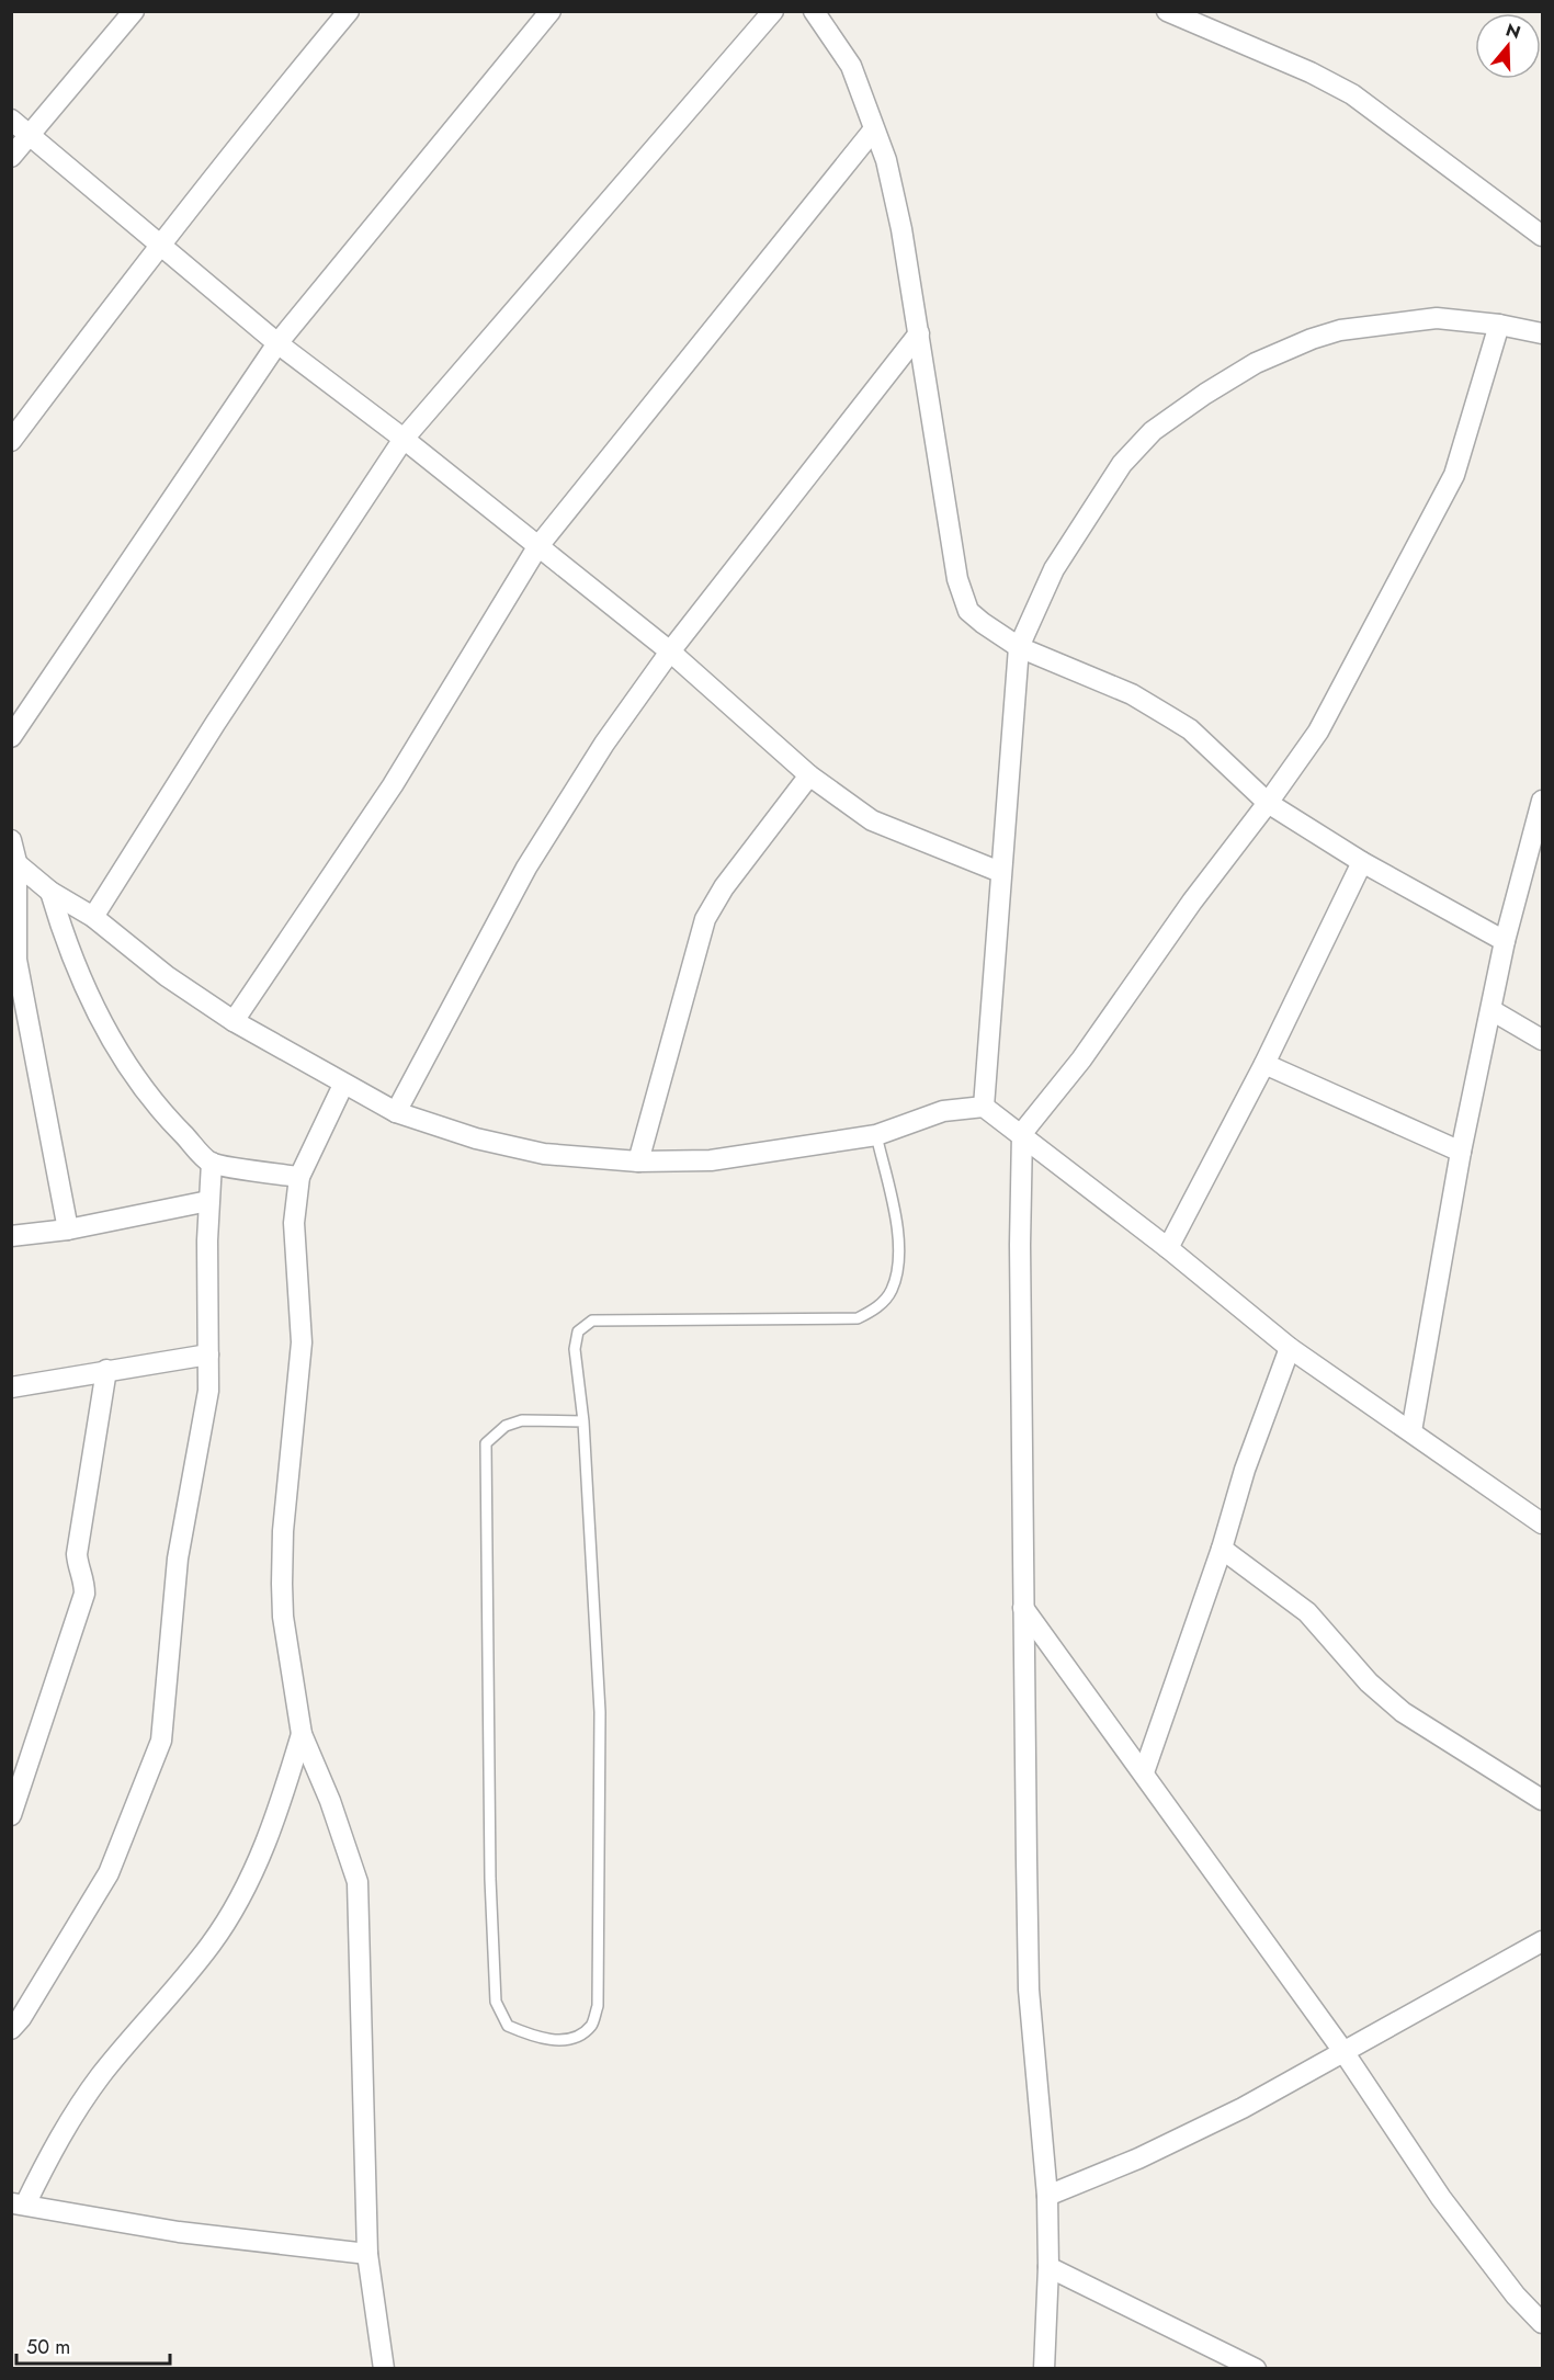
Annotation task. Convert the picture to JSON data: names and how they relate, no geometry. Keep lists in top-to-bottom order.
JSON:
{
  "scale_bar": "50 m",
  "north": "top"
}
